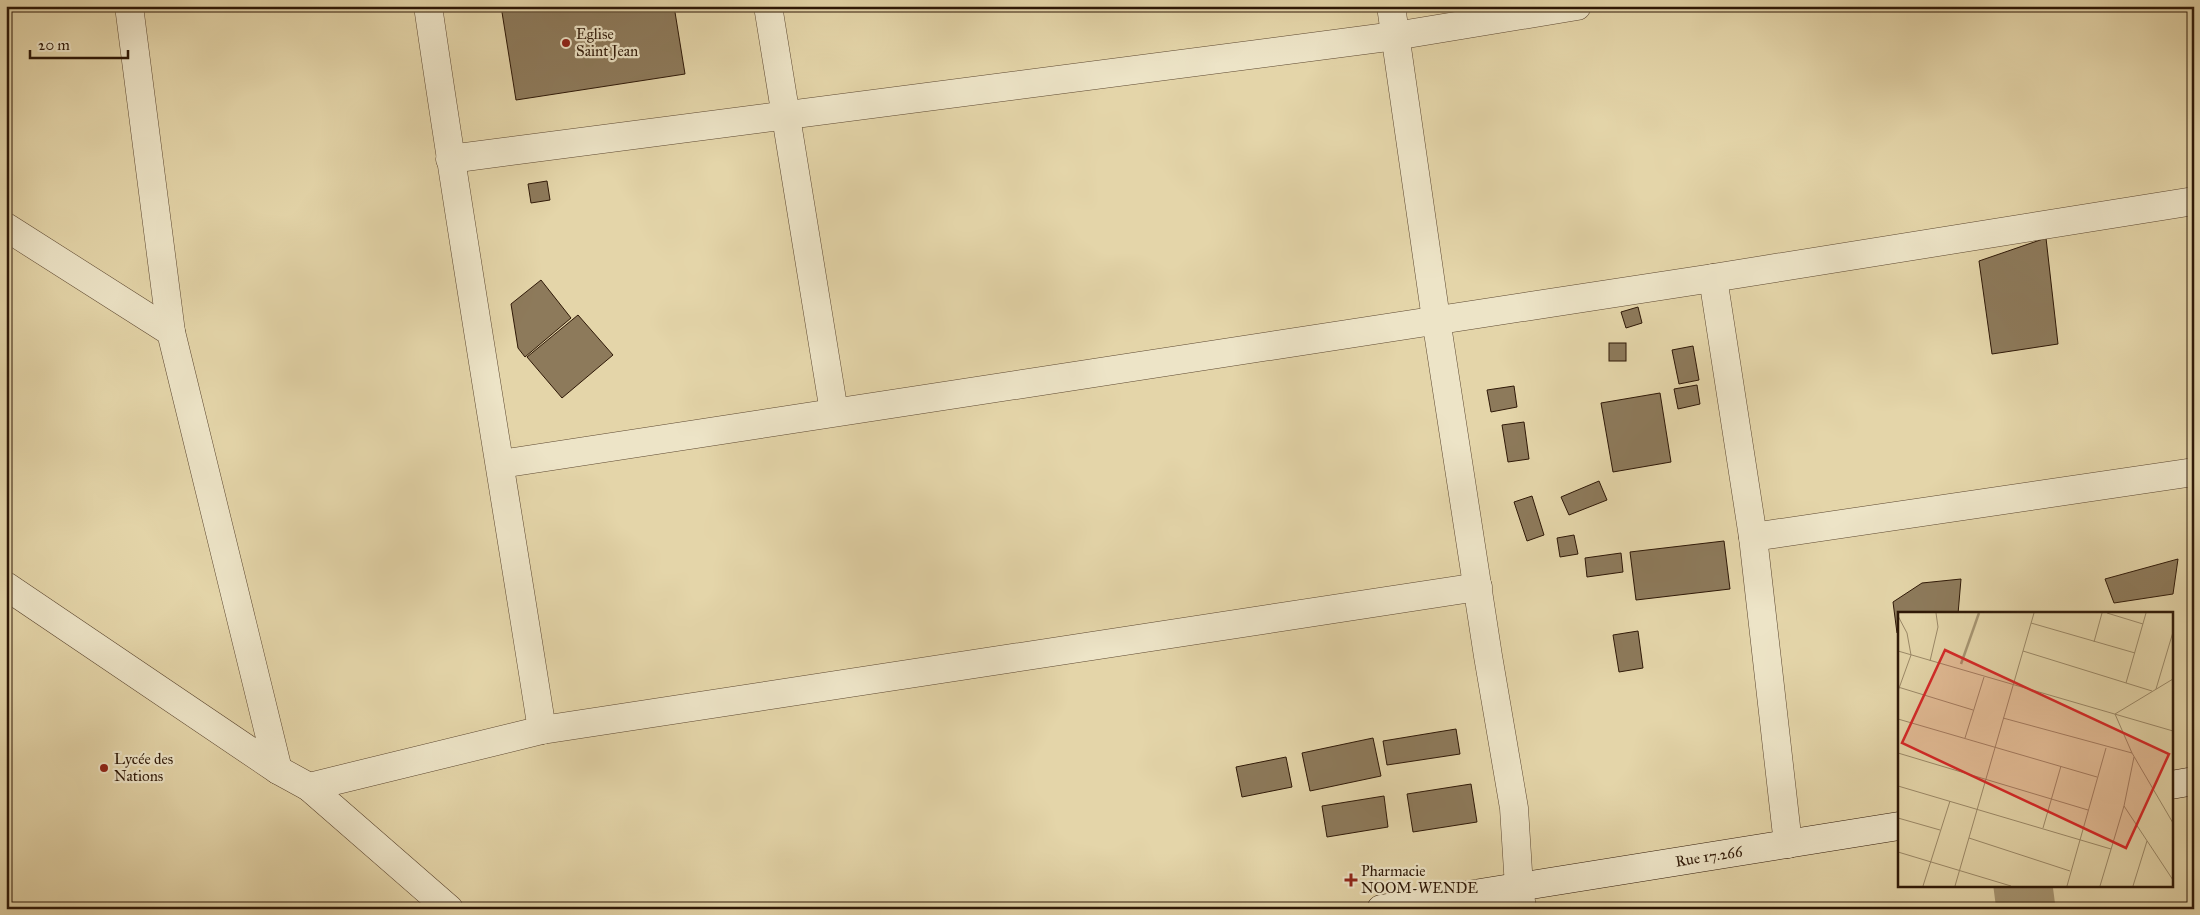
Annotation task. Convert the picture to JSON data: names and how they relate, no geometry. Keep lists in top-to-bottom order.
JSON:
{
  "streets": {
    "street": ["Rue 17.266"]
  },
  "places": {
    "other": ["Eglise Saint Jean", "Lycée des Nations"],
    "health": ["Pharmacie NOOM-WENDE"]
  },
  "scale_bar": "20 m"
}
